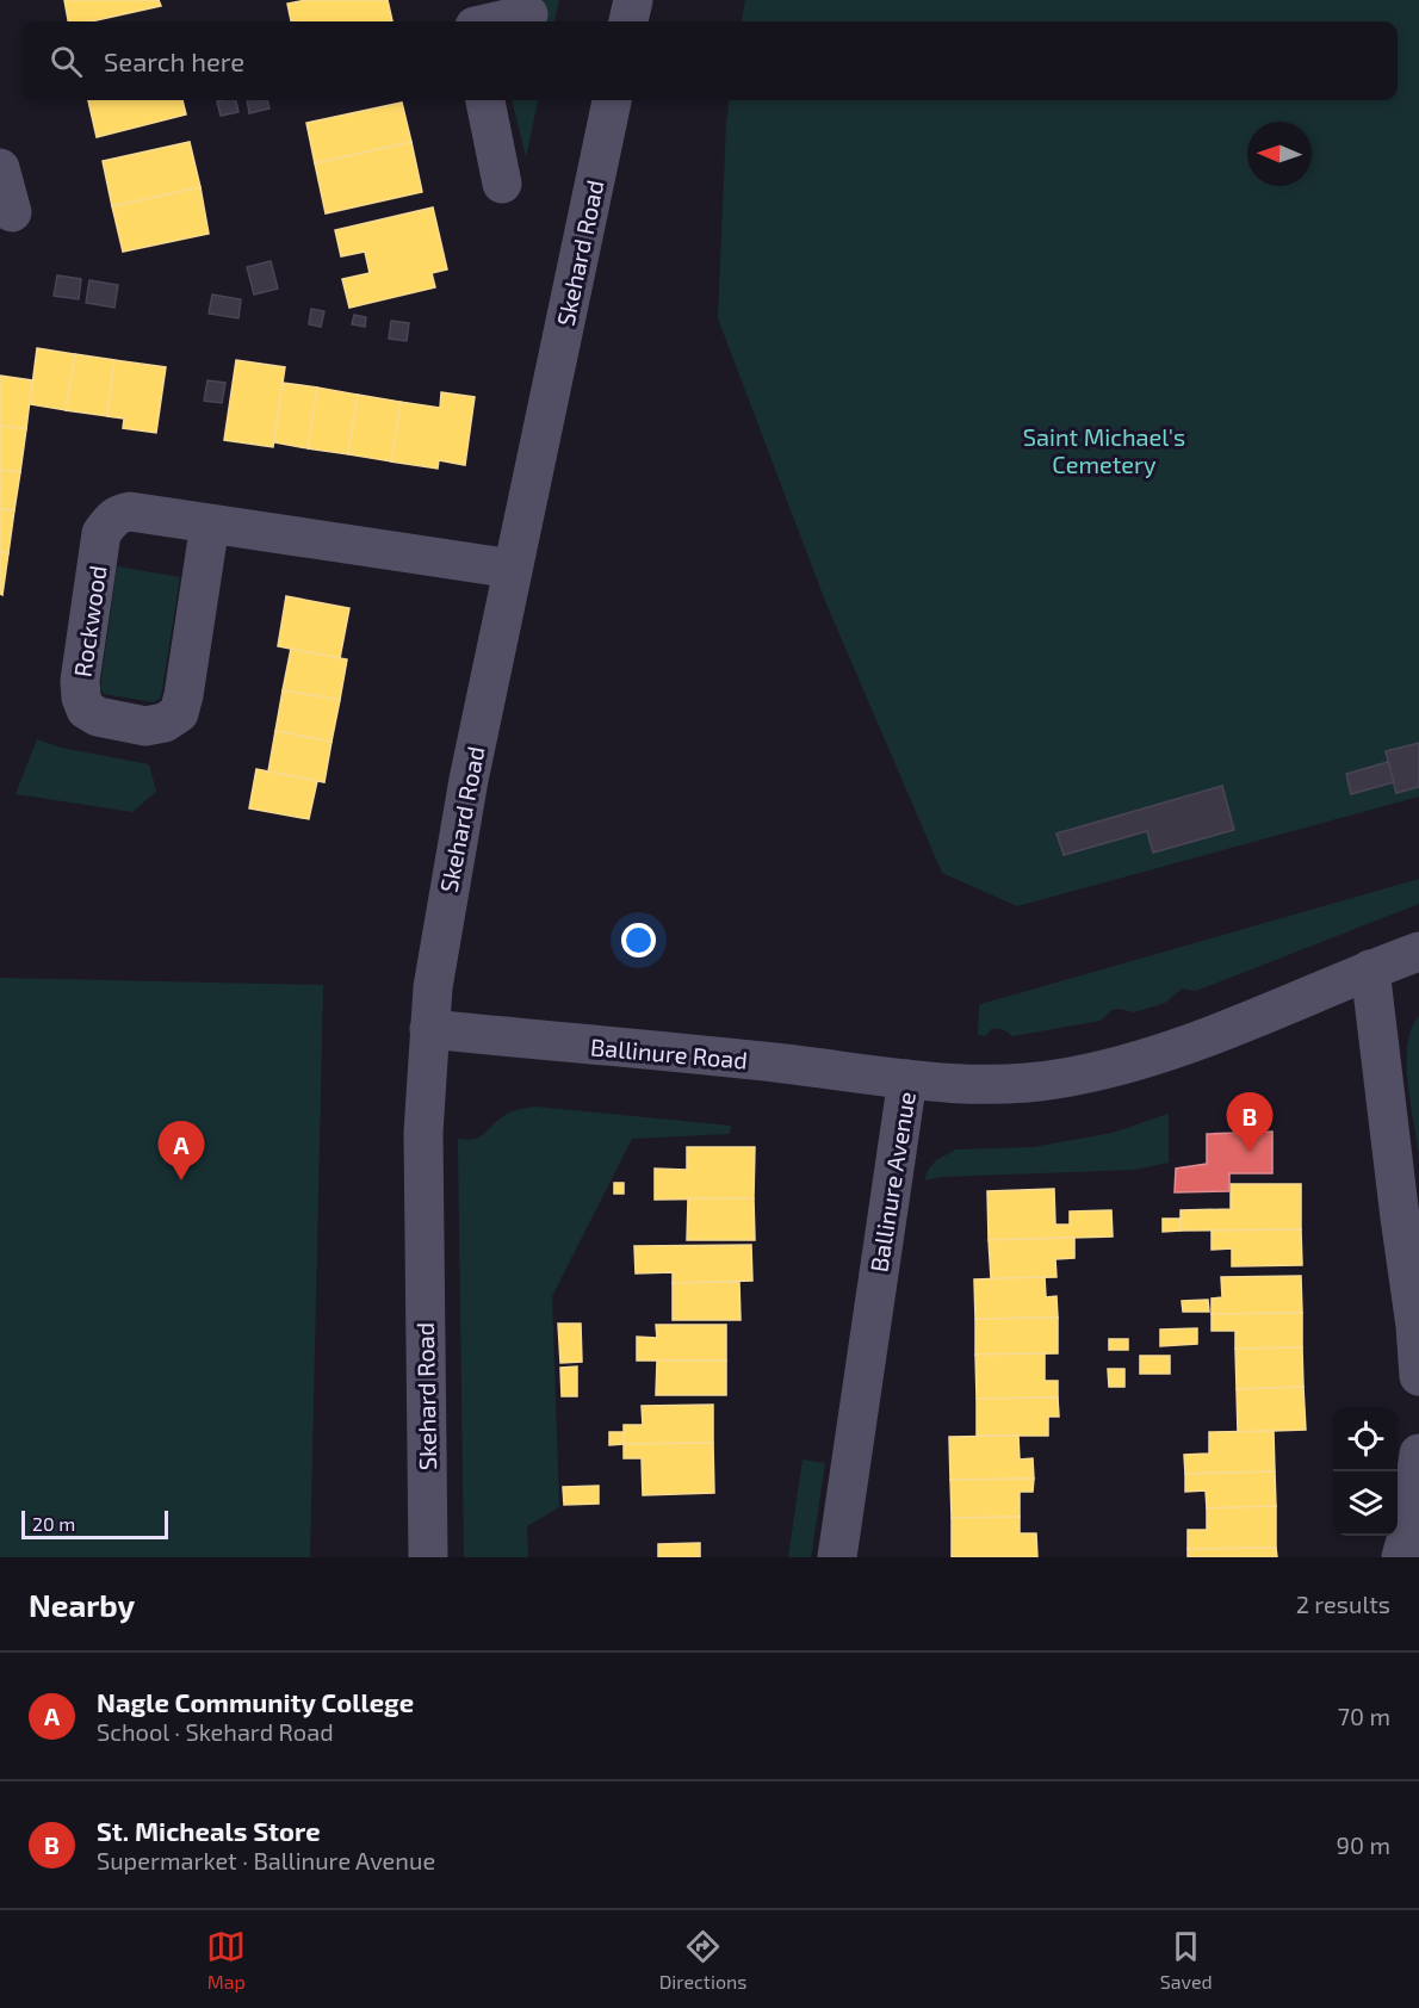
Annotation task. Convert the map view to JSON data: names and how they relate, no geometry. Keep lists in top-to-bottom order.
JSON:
{
  "streets": {
    "street": [
      "Skehard Road",
      "Rockwood",
      "Ballinure Road",
      "Ballinure Avenue"
    ]
  },
  "crossings": [
    ["Skehard Road", "Rockwood"],
    ["Skehard Road", "Ballinure Road"],
    ["Ballinure Road", "Ballinure Avenue"]
  ],
  "parks": ["Saint Michael's Cemetery"],
  "scale_bar": "20 m",
  "north": "left",
  "page": {
    "search": "Search here",
    "pins": ["B", "A"],
    "scale": "20 m",
    "heading": ["Nearby", "2 results"],
    "list": [
      {
        "mark": "A",
        "name": "Nagle Community College",
        "note": "School · Skehard Road",
        "value": "70 m"
      },
      {
        "mark": "B",
        "name": "St. Micheals Store",
        "note": "Supermarket · Ballinure Avenue",
        "value": "90 m"
      }
    ],
    "nav": ["Map", "Directions", "Saved"]
  }
}
